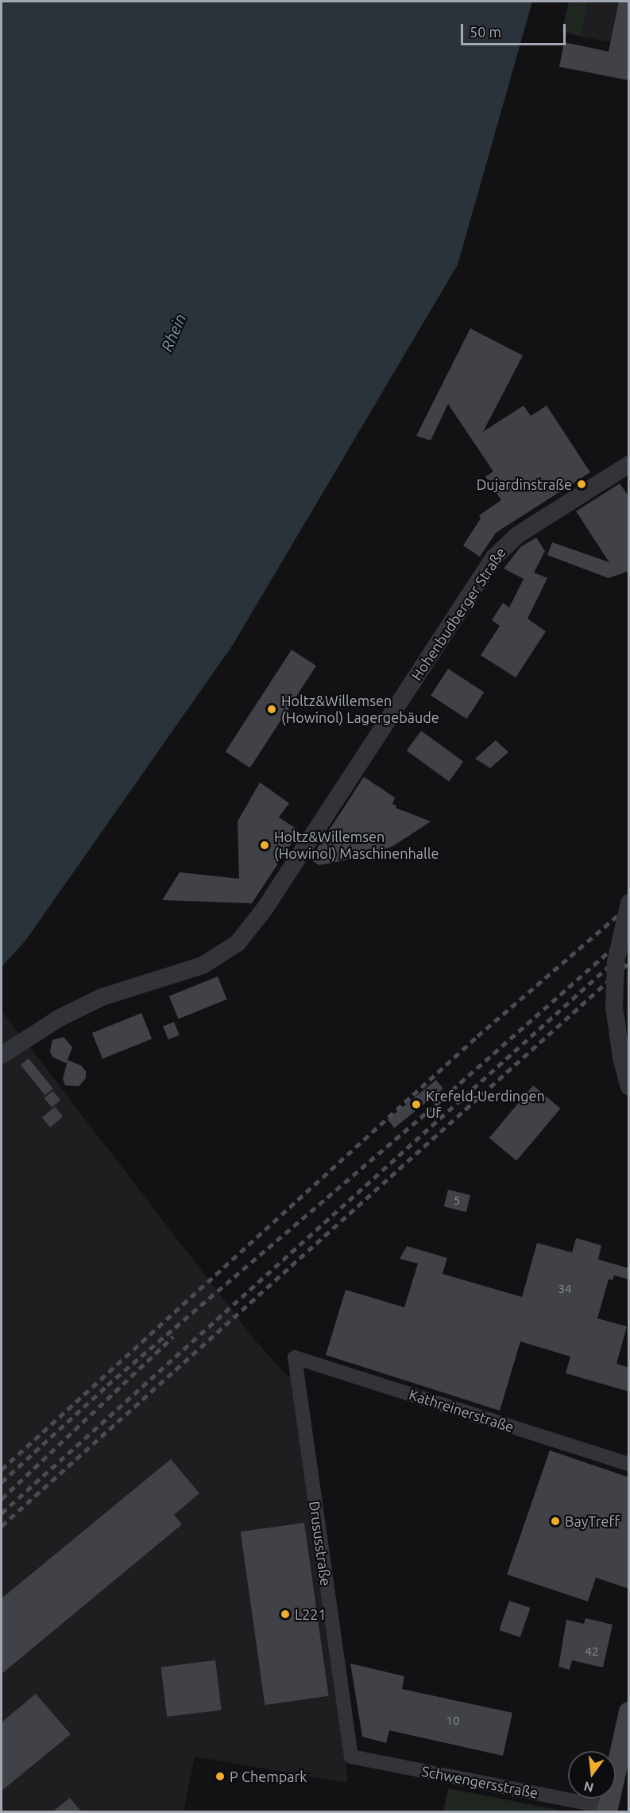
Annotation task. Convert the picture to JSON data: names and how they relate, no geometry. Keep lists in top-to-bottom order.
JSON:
{
  "streets": {
    "street": [
      "Hohenbudberger Straße",
      "Kathreinerstraße",
      "Drususstraße",
      "Schwengersstraße"
    ]
  },
  "crossings": [
    ["Kathreinerstraße", "Drususstraße"],
    ["Drususstraße", "Schwengersstraße"]
  ],
  "water": ["Rhein"],
  "places": [
    "Dujardinstraße",
    "Holtz&Willemsen (Howinol) Lagergebäude",
    "Holtz&Willemsen (Howinol) Maschinenhalle",
    "Krefeld-Uerdingen Uf",
    "BayTreff",
    "L221",
    "P Chempark"
  ],
  "house_numbers": [
    "5",
    "34",
    "42",
    "10"
  ],
  "scale_bar": "50 m",
  "north": "bottom"
}
